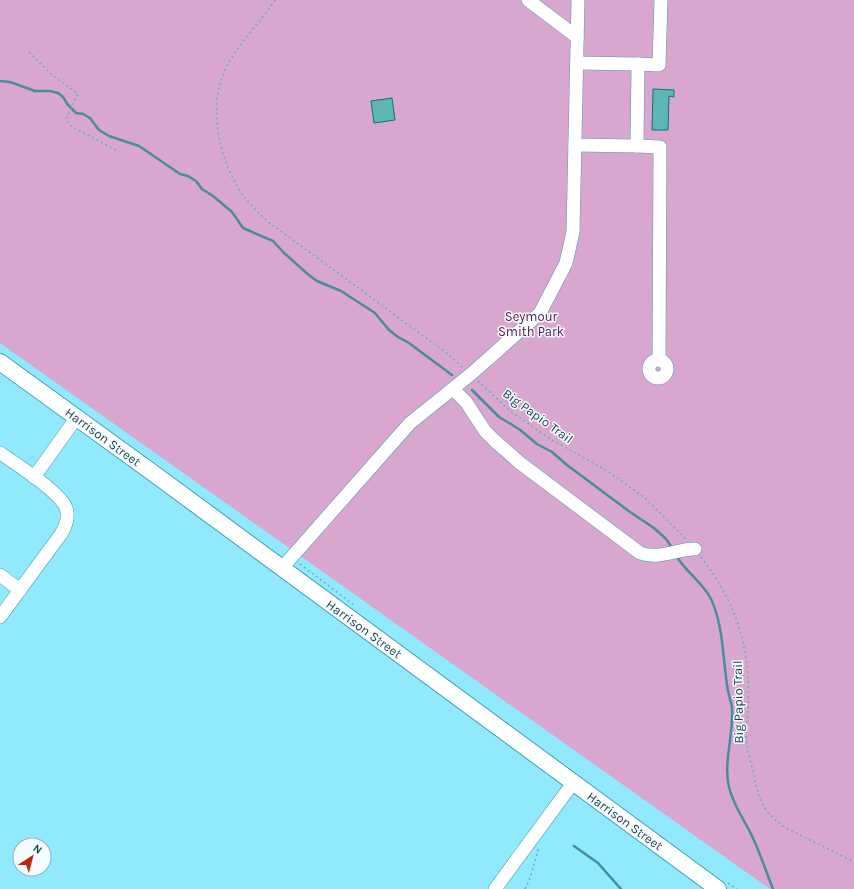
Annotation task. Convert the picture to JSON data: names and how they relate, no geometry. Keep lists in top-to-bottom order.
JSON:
{
  "streets": {
    "main road": ["Harrison Street"],
    "path": ["Big Papio Trail"]
  },
  "parks": ["Seymour Smith Park"],
  "north": "top right"
}
